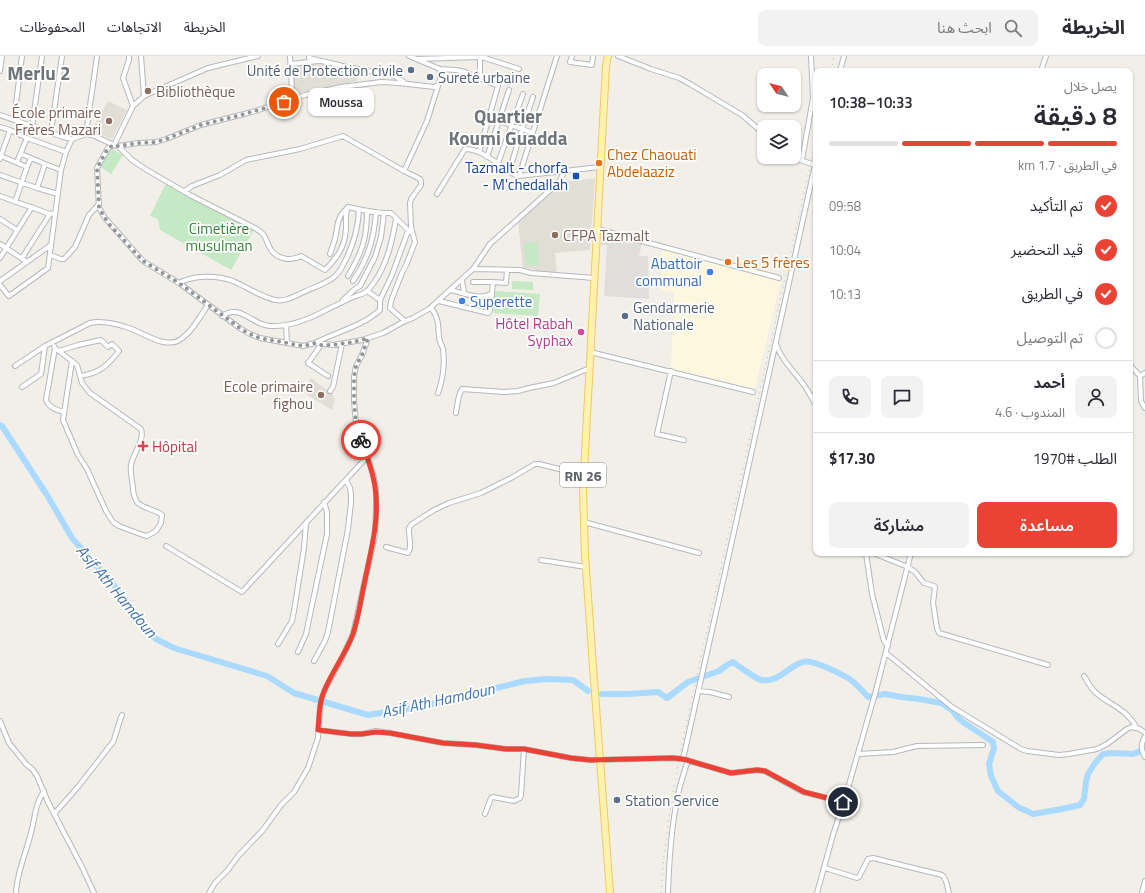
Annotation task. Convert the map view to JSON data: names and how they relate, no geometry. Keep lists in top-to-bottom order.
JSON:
{
  "streets": {
    "main road": ["RN 26"]
  },
  "districts": ["Merlu 2", "Quartier Koumi Guadda"],
  "water": ["Asif Ath Hamdoun"],
  "parks": ["Cimetière musulman"],
  "places": {
    "other": [
      "Unité de Protection civile",
      "Sureté urbaine",
      "Bibliothèque",
      "Moussa",
      "École primaire Frères Mazari",
      "Chez Chaouati Abdelaaziz",
      "CFPA Tazmalt",
      "Les 5 frères",
      "Abattoir communal",
      "Superette",
      "Gendarmerie Nationale",
      "Hôtel Rabah Syphax",
      "Ecole primaire fighou",
      "Station Service"
    ],
    "transit": ["Tazmalt - chorfa - M'chedallah"],
    "health": ["Hôpital"]
  },
  "north": "top left",
  "page": {
    "header": "الخريطة",
    "search": "ابحث هنا",
    "nav": ["الخريطة", "الاتجاهات", "المحفوظات"],
    "heading": ["8 دقيقة", "يصل خلال", "10:33–10:38"],
    "panel": [
      "أحمد",
      "المندوب · 4.6",
      "الطلب #1970",
      "$17.30"
    ],
    "bubble": "Moussa",
    "bar": "في الطريق · 1.7 km",
    "list": [
      ["تم التأكيد", "09:58"],
      ["قيد التحضير", "10:04"],
      ["في الطريق", "10:13"],
      "تم التوصيل"
    ],
    "buttons": ["مساعدة", "مشاركة"]
  }
}
